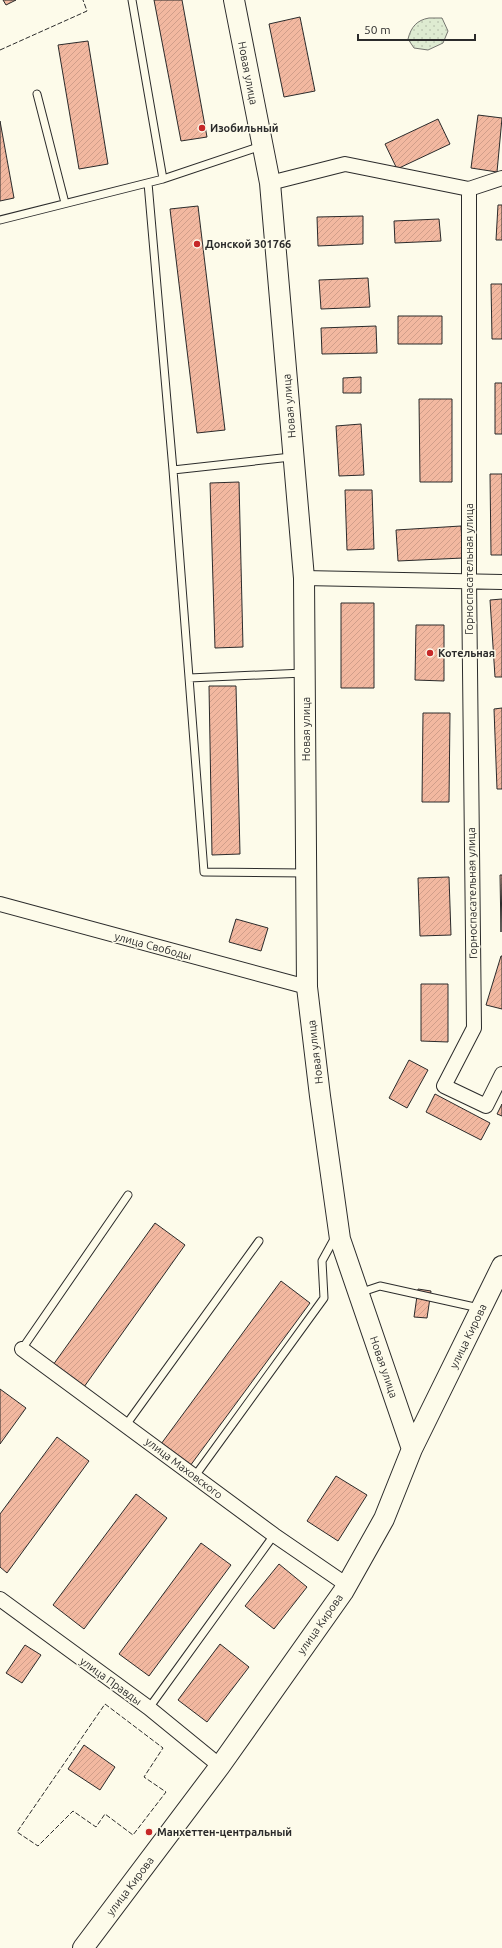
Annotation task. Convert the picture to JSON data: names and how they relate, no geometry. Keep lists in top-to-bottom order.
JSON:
{
  "streets": {
    "main road": ["Новая улица", "улица Кирова"],
    "street": [
      "Горноспасательная улица",
      "улица Свободы",
      "улица Маховского",
      "улица Правды"
    ]
  },
  "crossings": [
    ["Новая улица", "улица Свободы"],
    ["Новая улица", "улица Кирова"],
    ["улица Кирова", "улица Маховского"],
    ["улица Кирова", "улица Правды"]
  ],
  "places": [
    "Изобильный",
    "Донской 301766",
    "Котельная",
    "Манхеттен-центральный"
  ],
  "scale_bar": "50 m"
}
